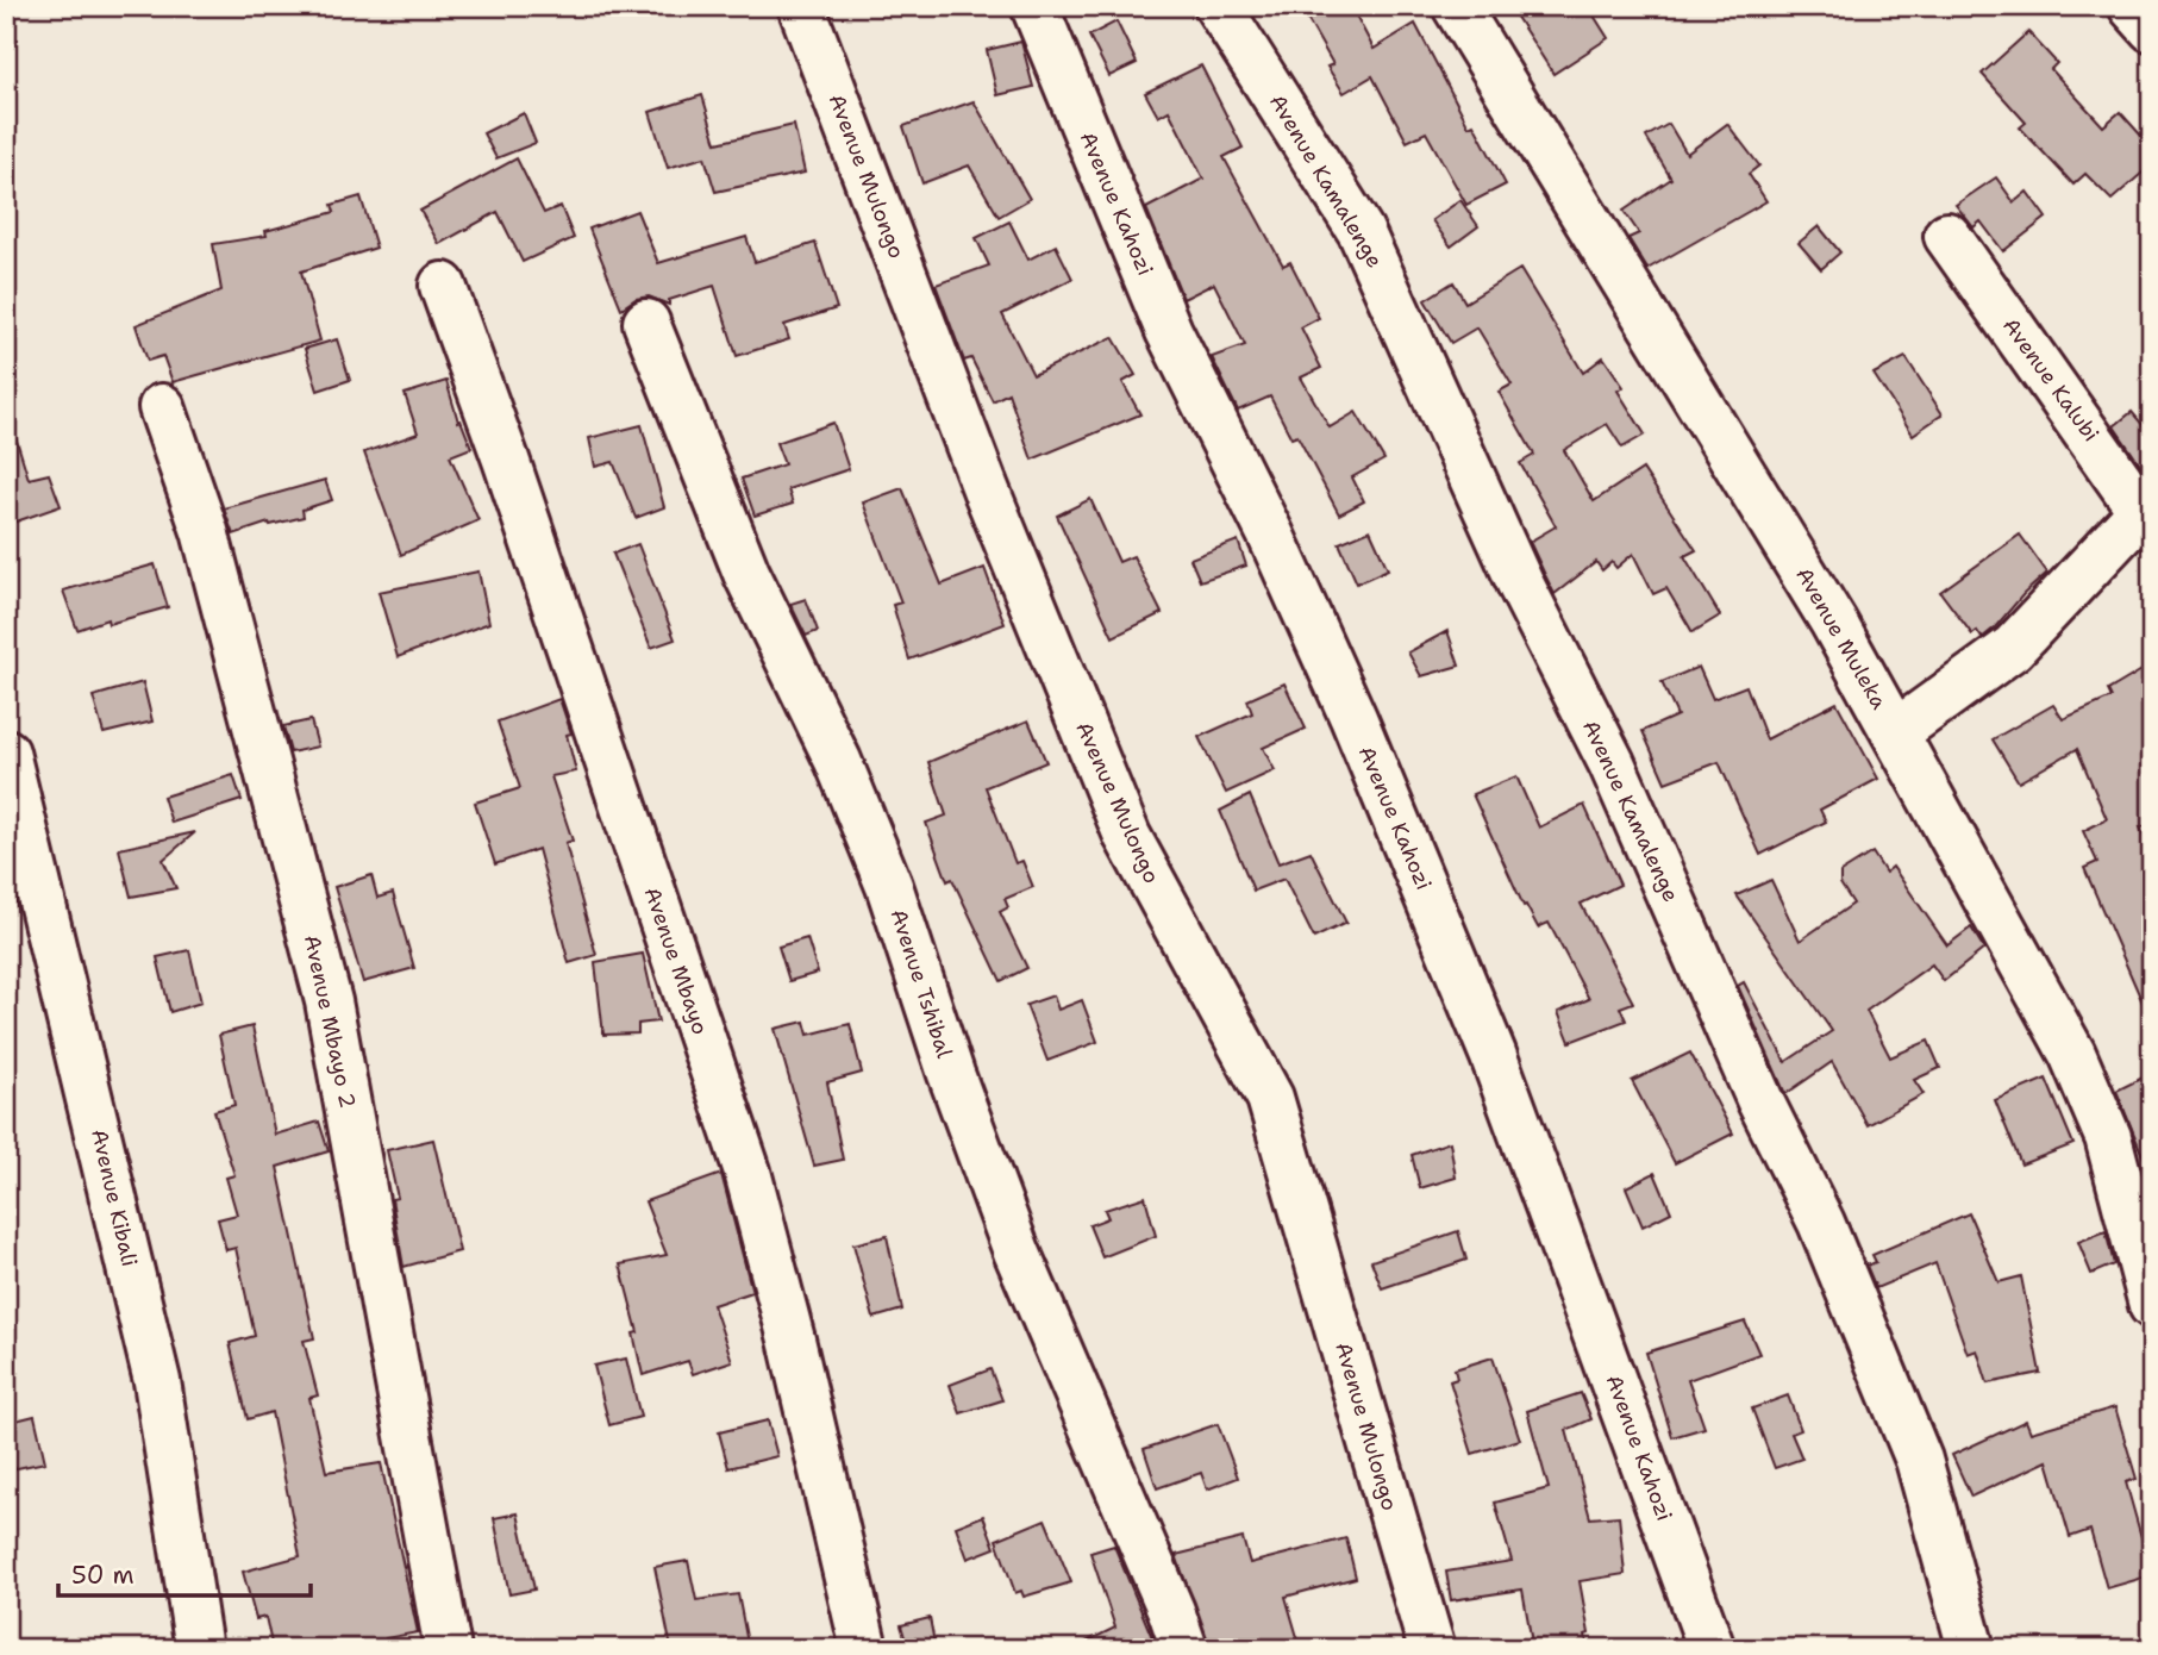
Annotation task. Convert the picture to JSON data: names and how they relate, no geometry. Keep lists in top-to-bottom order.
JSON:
{
  "streets": {
    "street": [
      "Avenue Mulongo",
      "Avenue Kamalenge",
      "Avenue Kahozi",
      "Avenue Kalubi",
      "Avenue Muleka",
      "Avenue Mbayo",
      "Avenue Tshibal",
      "Avenue Mbayo 2",
      "Avenue Kibali"
    ]
  },
  "scale_bar": "50 m"
}
